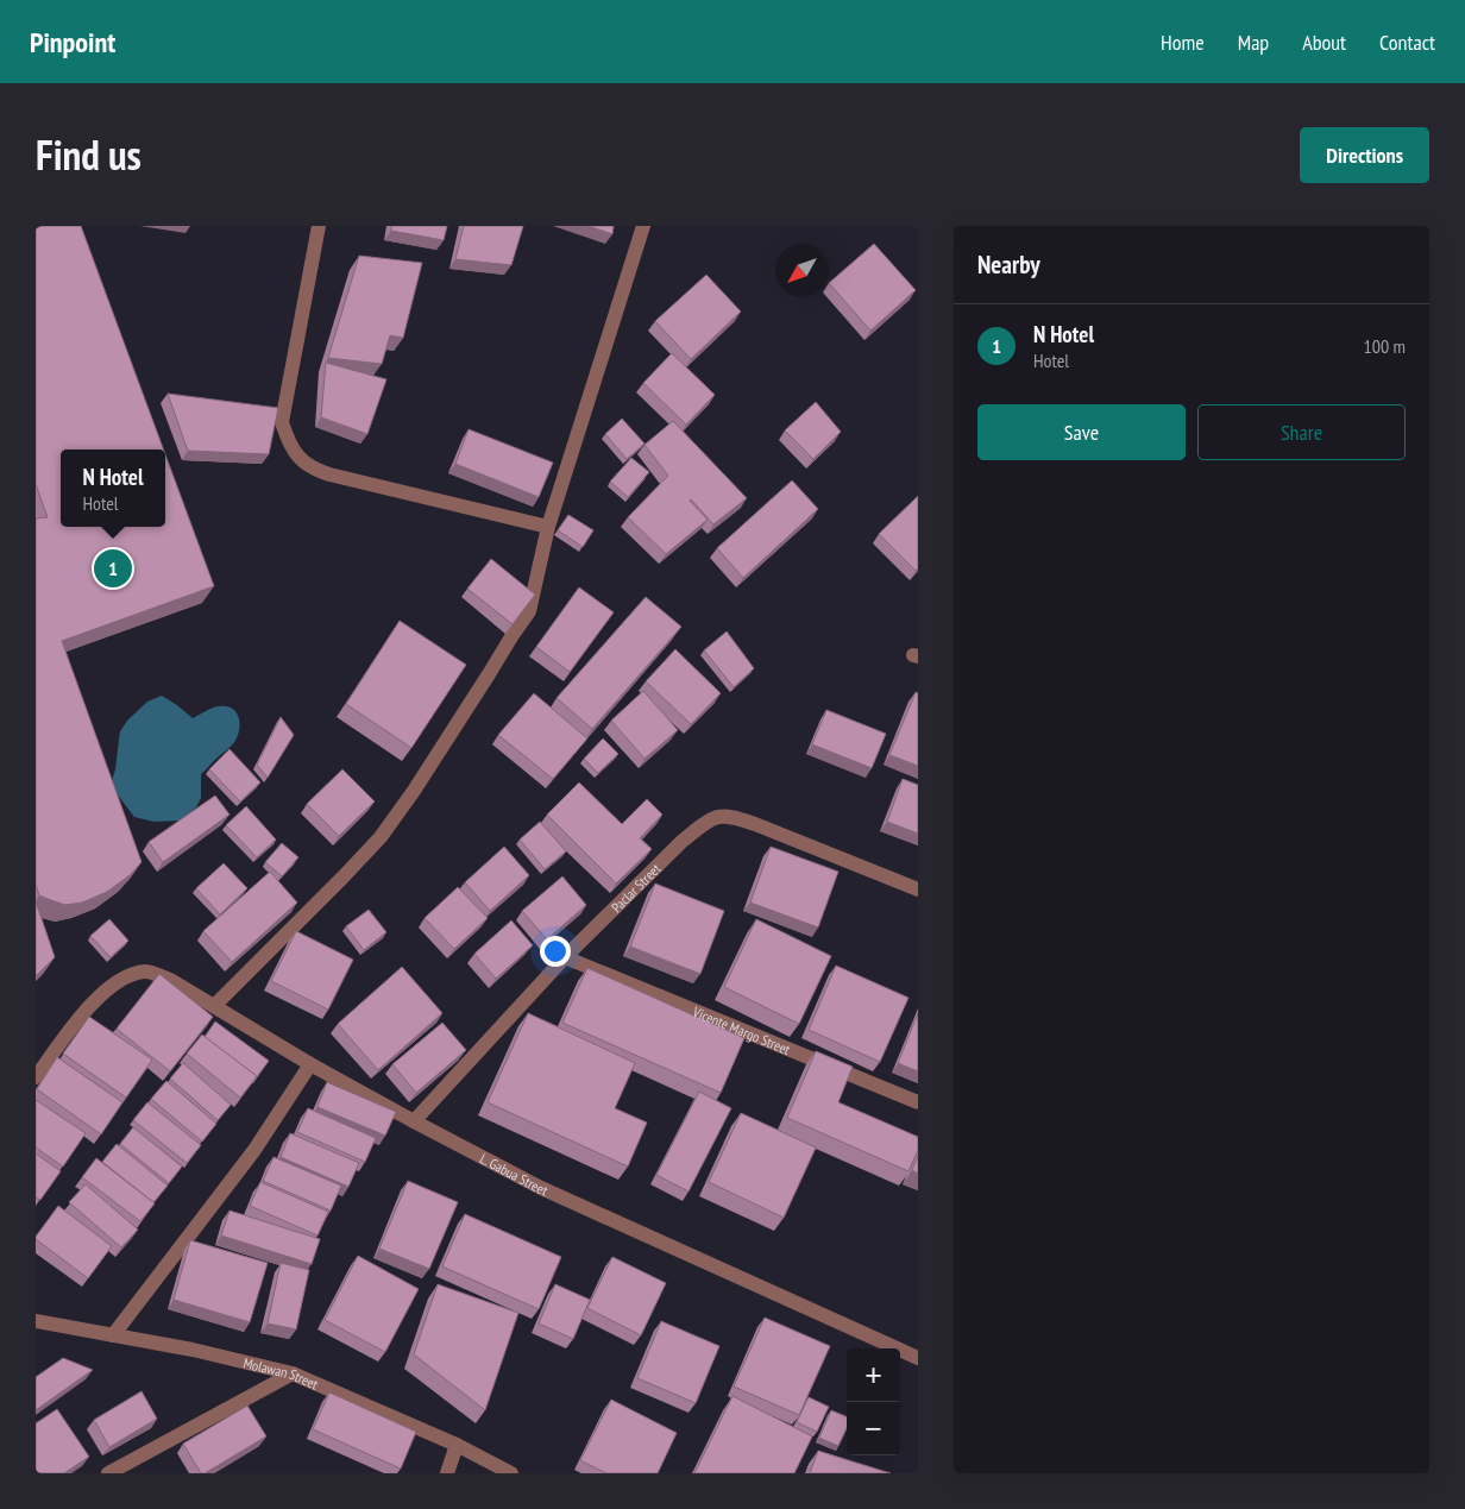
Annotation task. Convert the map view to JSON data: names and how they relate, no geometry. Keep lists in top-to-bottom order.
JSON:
{
  "streets": {
    "street": [
      "Paclar Street",
      "Vicente Margo Street",
      "L. Gabua Street",
      "Molawan Street"
    ]
  },
  "crossings": [
    ["Paclar Street", "Vicente Margo Street"],
    ["Paclar Street", "L. Gabua Street"]
  ],
  "north": "bottom left",
  "page": {
    "header": "Pinpoint",
    "nav": [
      "Home",
      "Map",
      "About",
      "Contact"
    ],
    "title": "Find us",
    "buttons": [
      "Directions",
      ["Save", "Share"]
    ],
    "heading": "Nearby",
    "list": [
      {
        "mark": "1",
        "name": "N Hotel",
        "note": "Hotel",
        "value": "100 m"
      }
    ],
    "popup": ["N Hotel", "Hotel"],
    "pins": "1",
    "map_buttons": ["+", "−"]
  }
}
